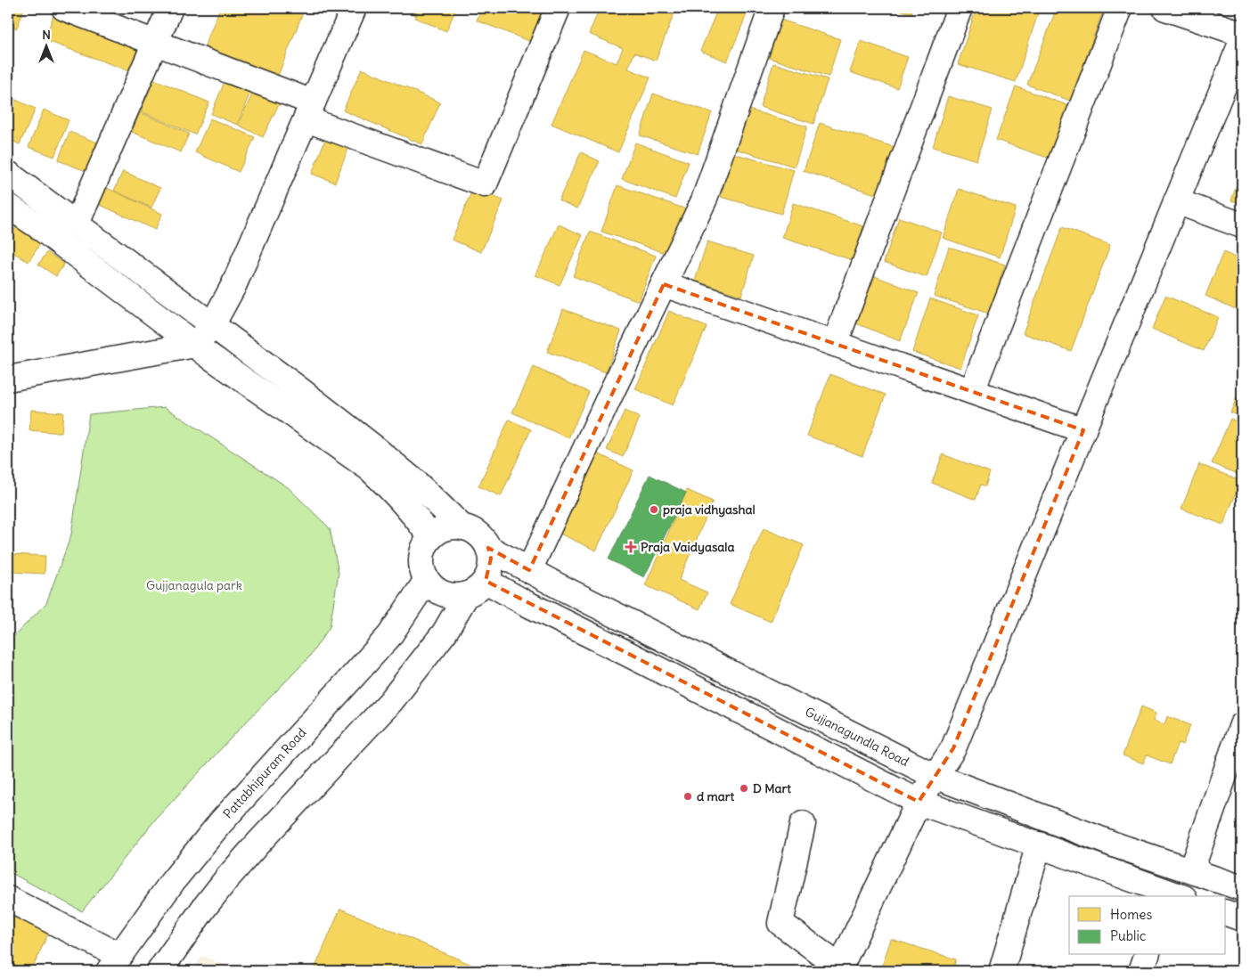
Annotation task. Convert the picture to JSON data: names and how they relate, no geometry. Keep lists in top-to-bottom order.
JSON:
{
  "streets": {
    "street": ["Gujjanagundla Road", "Pattabhipuram Road"]
  },
  "crossings": [
    ["Gujjanagundla Road", "Pattabhipuram Road"]
  ],
  "parks": ["Gujjanagula park"],
  "places": {
    "other": ["praja vidhyashal", "D Mart", "d mart"],
    "health": ["Praja Vaidyasala"]
  },
  "legend": ["Homes", "Public"],
  "north": "top"
}
